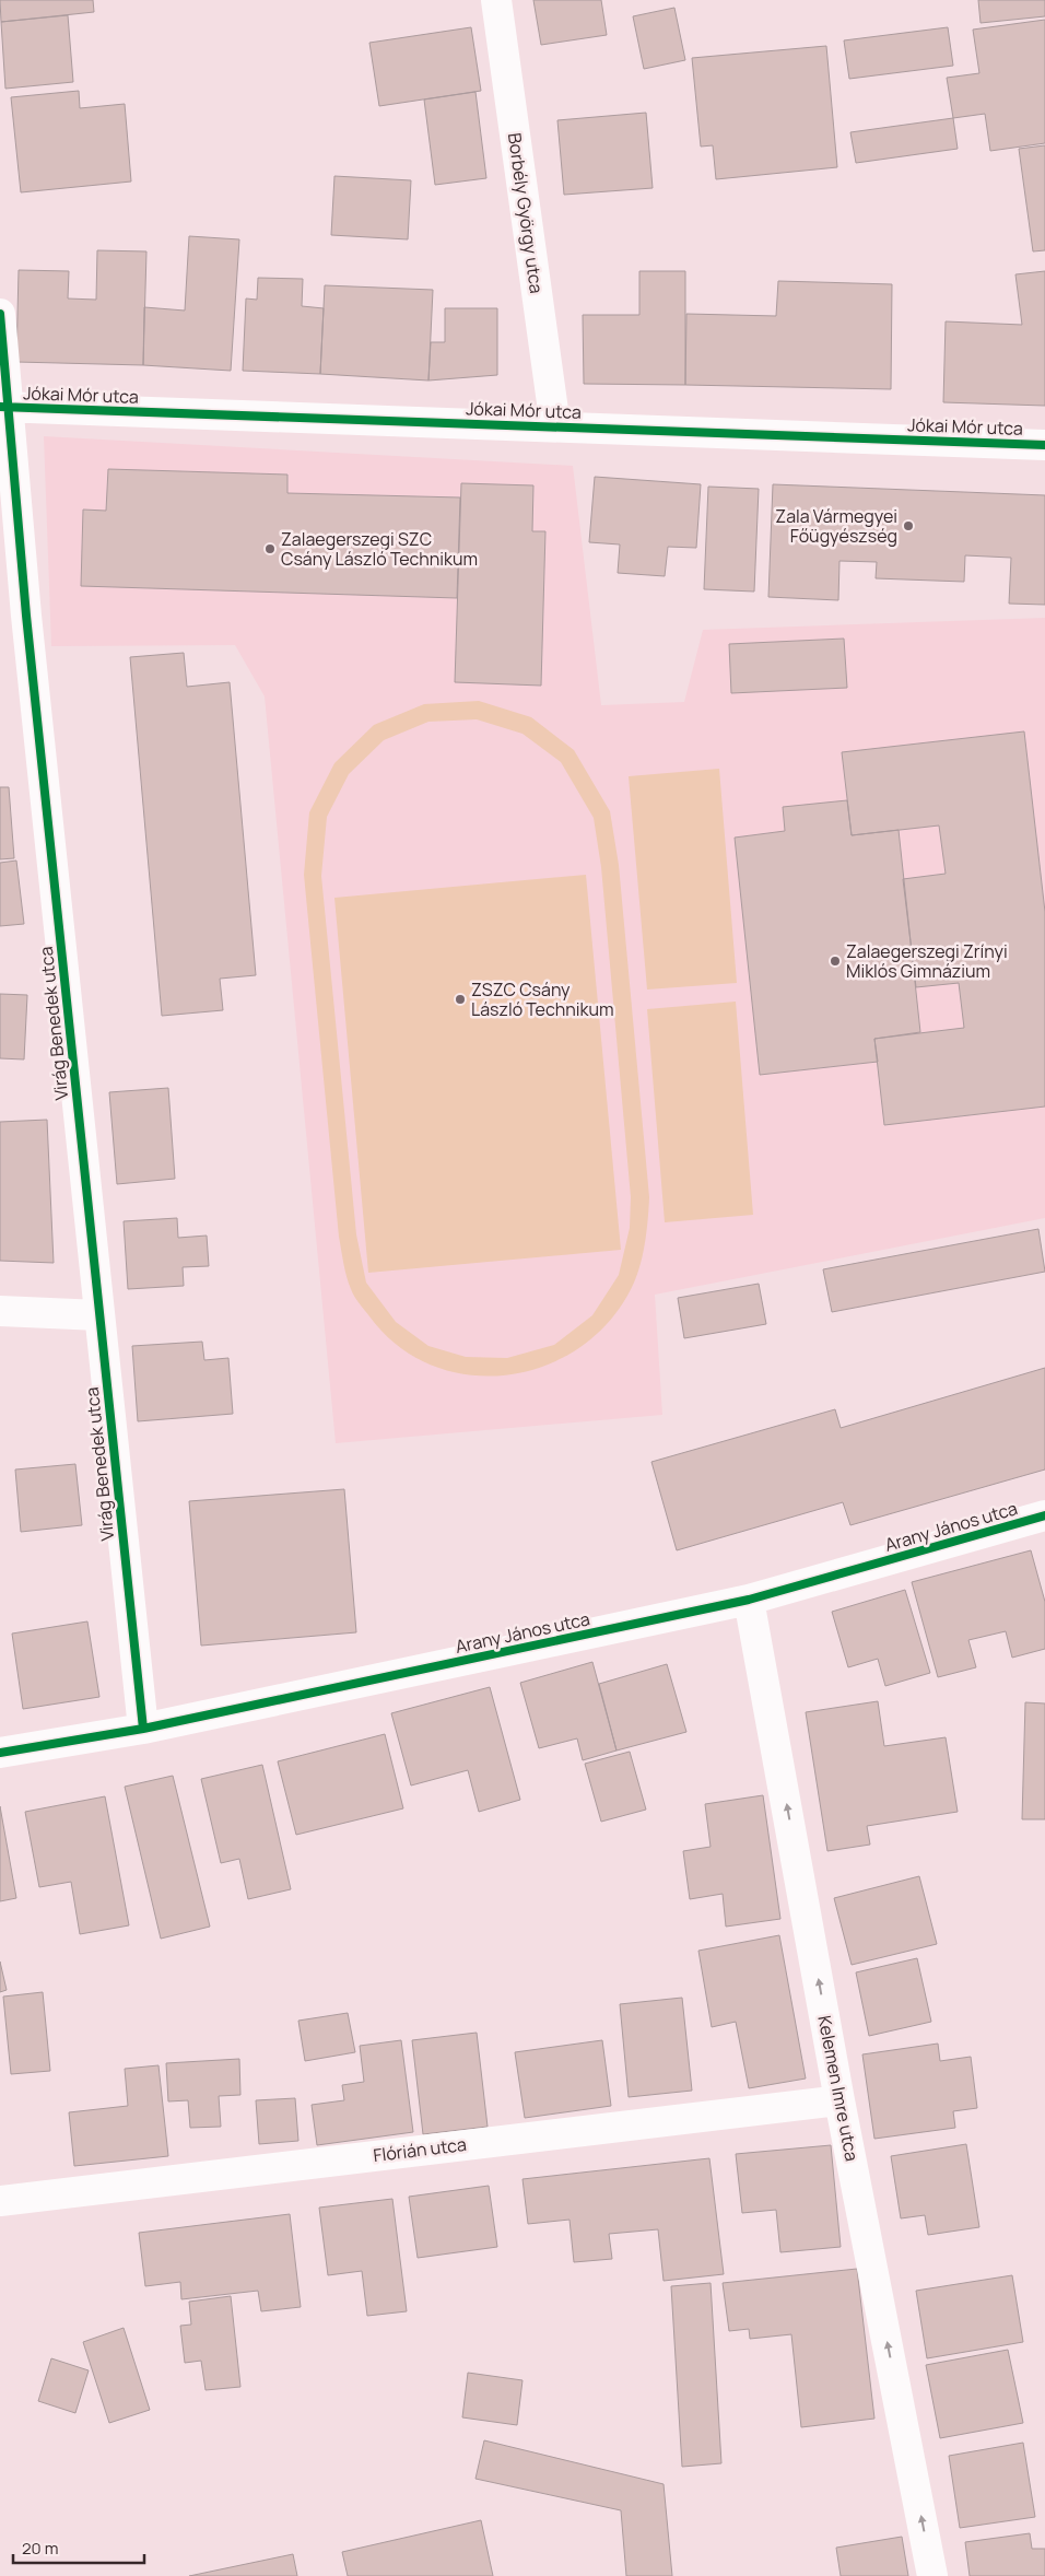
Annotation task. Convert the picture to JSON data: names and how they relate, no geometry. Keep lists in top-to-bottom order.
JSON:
{
  "streets": {
    "street": [
      "Borbély György utca",
      "Jókai Mór utca",
      "Virág Benedek utca",
      "Arany János utca",
      "Kelemen Imre utca",
      "Flórián utca"
    ]
  },
  "crossings": [
    ["Borbély György utca", "Jókai Mór utca"],
    ["Jókai Mór utca", "Virág Benedek utca"],
    ["Virág Benedek utca", "Arany János utca"],
    ["Arany János utca", "Kelemen Imre utca"],
    ["Kelemen Imre utca", "Flórián utca"]
  ],
  "one_way": ["Kelemen Imre utca"],
  "places": [
    "Zala Vármegyei Főügyészség",
    "Zalaegerszegi SZC Csány László Technikum",
    "Zalaegerszegi Zrínyi Miklós Gimnázium",
    "ZSZC Csány László Technikum"
  ],
  "scale_bar": "20 m"
}
